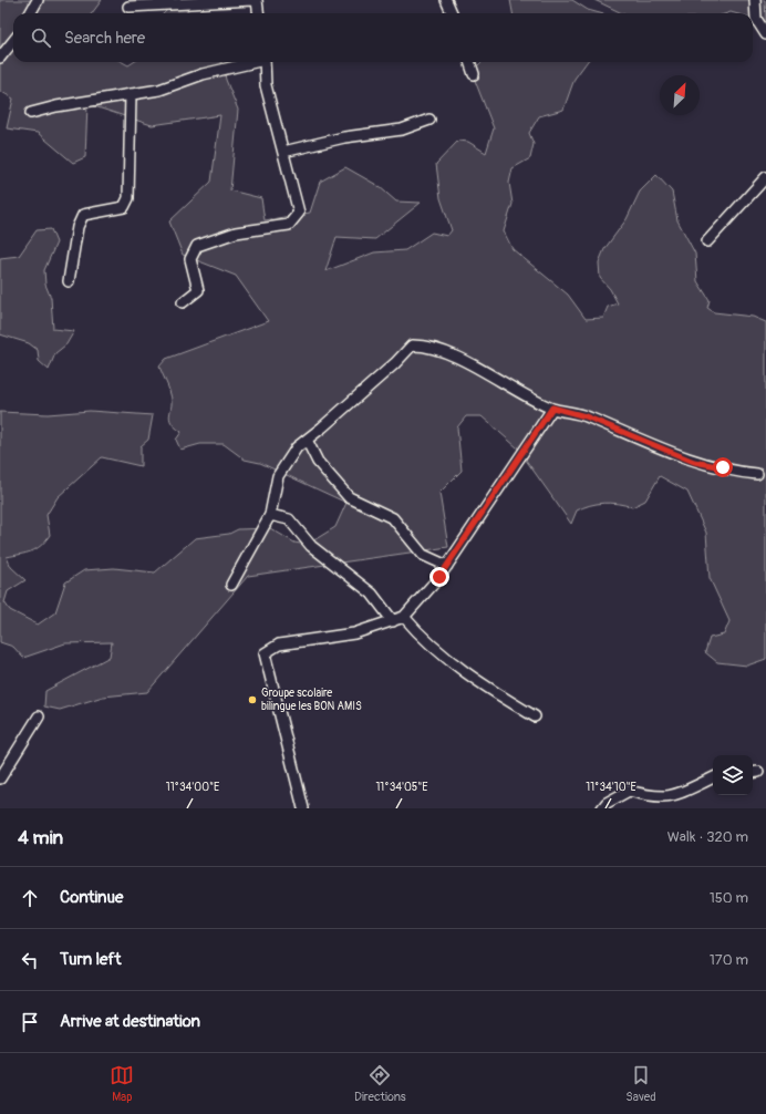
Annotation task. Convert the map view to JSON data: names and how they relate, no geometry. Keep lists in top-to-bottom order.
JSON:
{
  "places": ["Groupe scolaire bilingue les BON AMIS"],
  "north": "top right",
  "page": {
    "search": "Search here",
    "heading": ["4 min", "Walk · 320 m"],
    "list": [
      ["Continue", "150 m"],
      ["Turn left", "170 m"],
      "Arrive at destination"
    ],
    "nav": ["Map", "Directions", "Saved"]
  },
  "coordinates": ["11°34'05\"E", "11°34'00\"E", "11°34'10\"E"]
}
